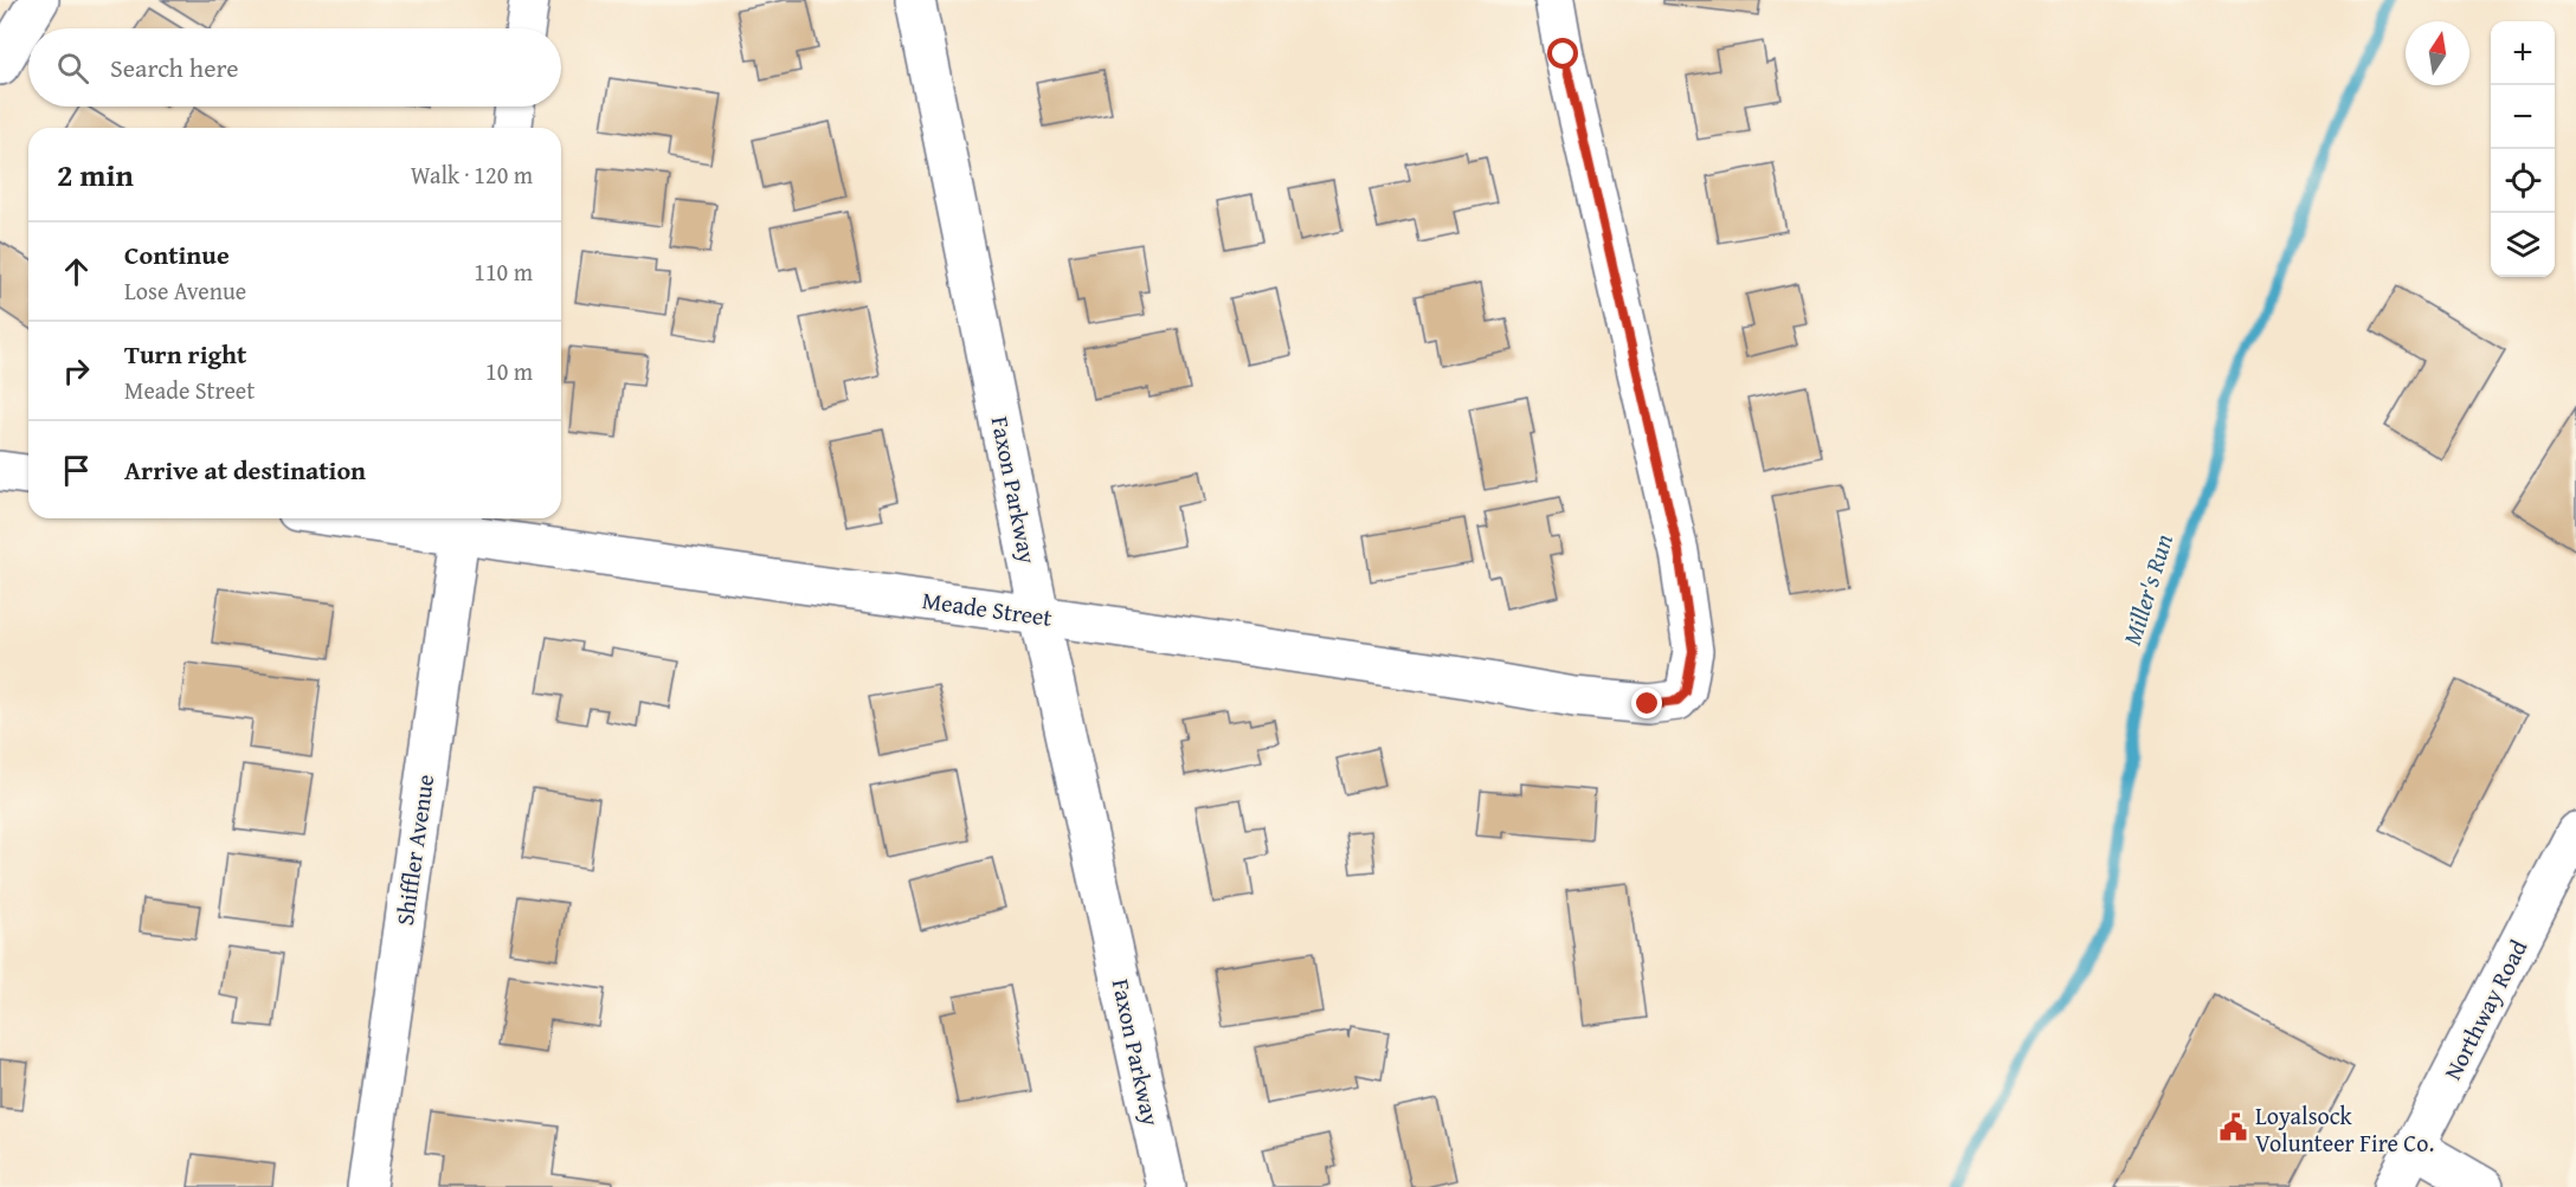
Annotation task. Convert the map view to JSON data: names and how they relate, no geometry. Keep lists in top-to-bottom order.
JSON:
{
  "streets": {
    "street": [
      "Faxon Parkway",
      "Meade Street",
      "Shiffler Avenue",
      "Northway Road"
    ]
  },
  "crossings": [
    ["Faxon Parkway", "Meade Street"],
    ["Meade Street", "Shiffler Avenue"]
  ],
  "water": ["Miller's Run"],
  "places": {
    "public building": ["Loyalsock Volunteer Fire Co."]
  },
  "north": "top",
  "page": {
    "map_buttons": ["+", "−"],
    "search": "Search here",
    "heading": ["2 min", "Walk · 120 m"],
    "list": [
      ["Continue", "Lose Avenue", "110 m"],
      ["Turn right", "Meade Street", "10 m"],
      "Arrive at destination"
    ]
  }
}
